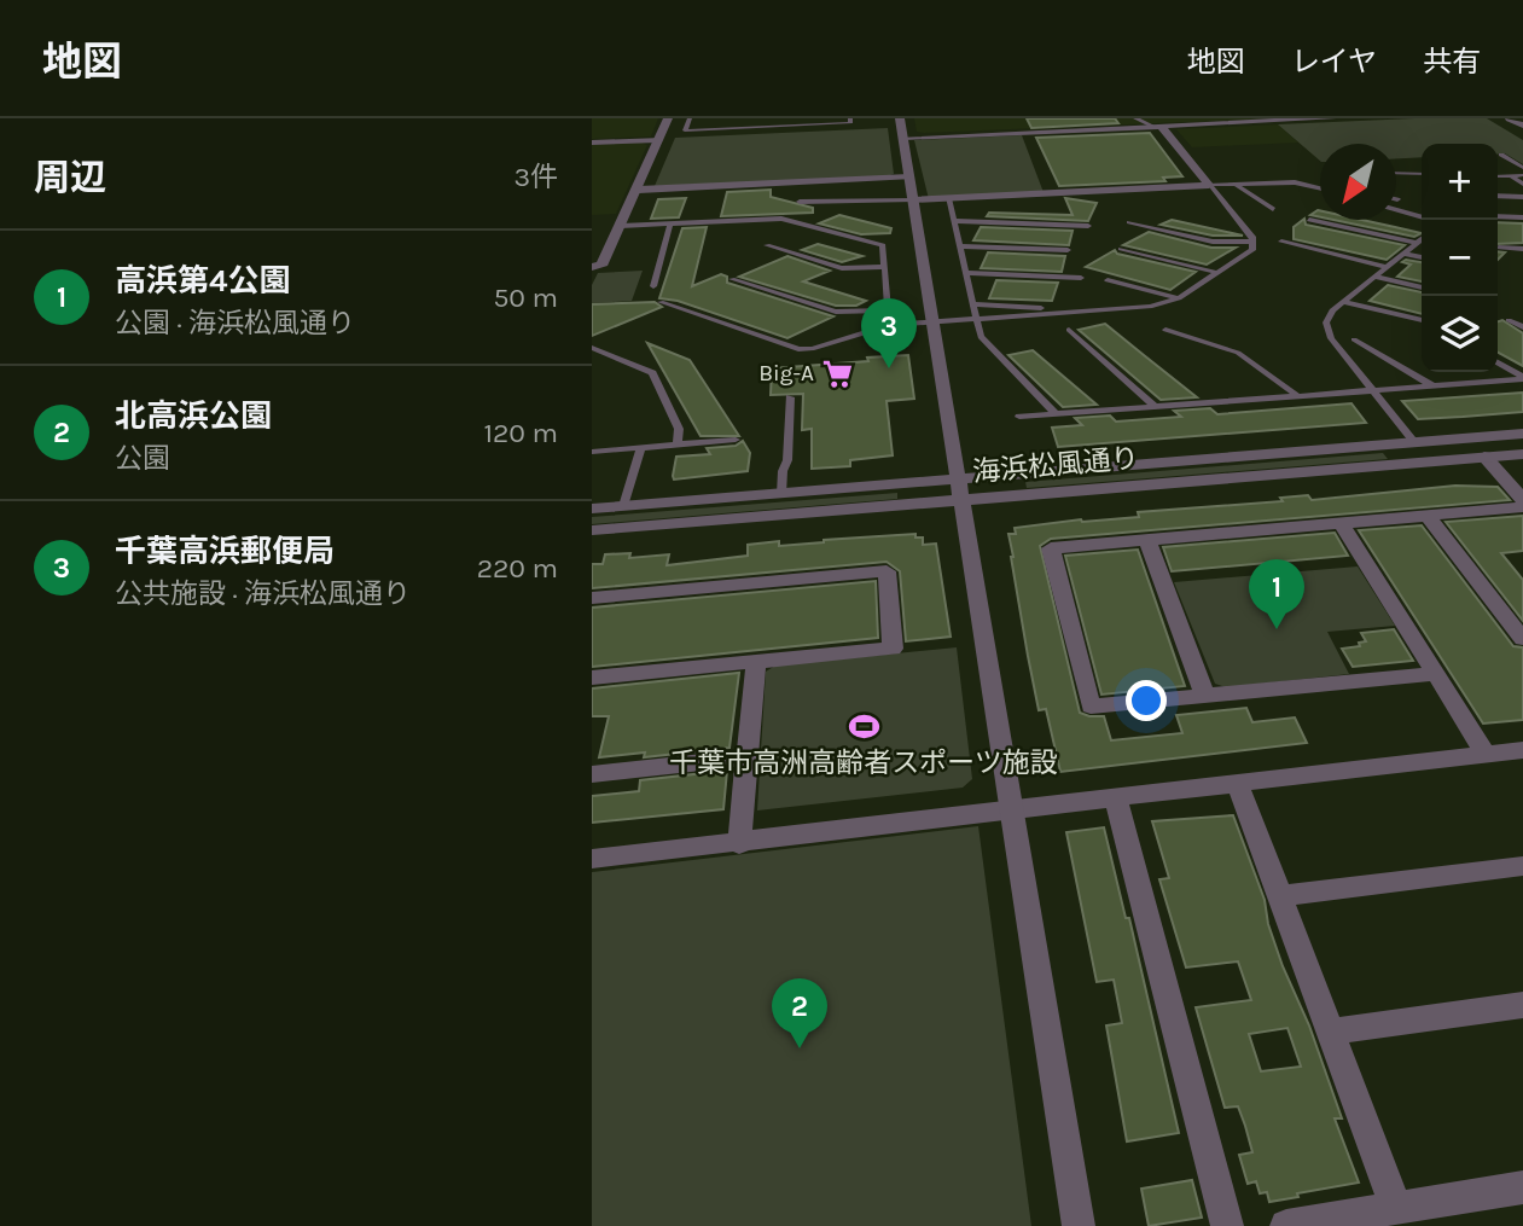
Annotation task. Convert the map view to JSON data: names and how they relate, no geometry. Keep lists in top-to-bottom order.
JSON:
{
  "streets": {
    "street": ["海浜松風通り"]
  },
  "places": {
    "supermarket": ["Big-A"],
    "sports": ["千葉市高洲高齢者スポーツ施設"]
  },
  "north": "bottom left",
  "page": {
    "header": "地図",
    "nav": ["地図", "レイヤ", "共有"],
    "heading": ["周辺", "3件"],
    "map_buttons": ["+", "−"],
    "list": [
      {
        "mark": "1",
        "name": "高浜第4公園",
        "note": "公園 · 海浜松風通り",
        "value": "50 m"
      },
      {
        "mark": "2",
        "name": "北高浜公園",
        "note": "公園",
        "value": "120 m"
      },
      {
        "mark": "3",
        "name": "千葉高浜郵便局",
        "note": "公共施設 · 海浜松風通り",
        "value": "220 m"
      }
    ],
    "pins": ["3", "1", "2"]
  }
}
